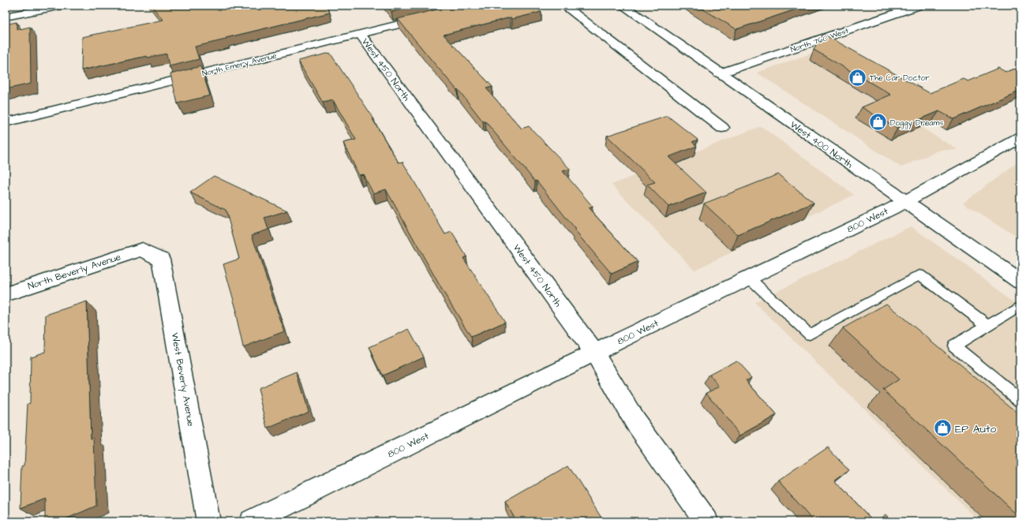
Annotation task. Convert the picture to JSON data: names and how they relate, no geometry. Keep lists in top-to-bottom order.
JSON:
{
  "streets": {
    "street": [
      "North 760 West",
      "North Emery Avenue",
      "West 450 North",
      "West 400 North",
      "800 West",
      "North Beverly Avenue",
      "West Beverly Avenue"
    ]
  },
  "crossings": [
    ["North 760 West", "West 400 North"],
    ["North Emery Avenue", "West 450 North"],
    ["West 450 North", "800 West"],
    ["West 400 North", "800 West"],
    ["North Beverly Avenue", "West Beverly Avenue"]
  ],
  "places": {
    "shop": ["The Car Doctor", "Doggy Dreams", "EP Auto"]
  }
}
